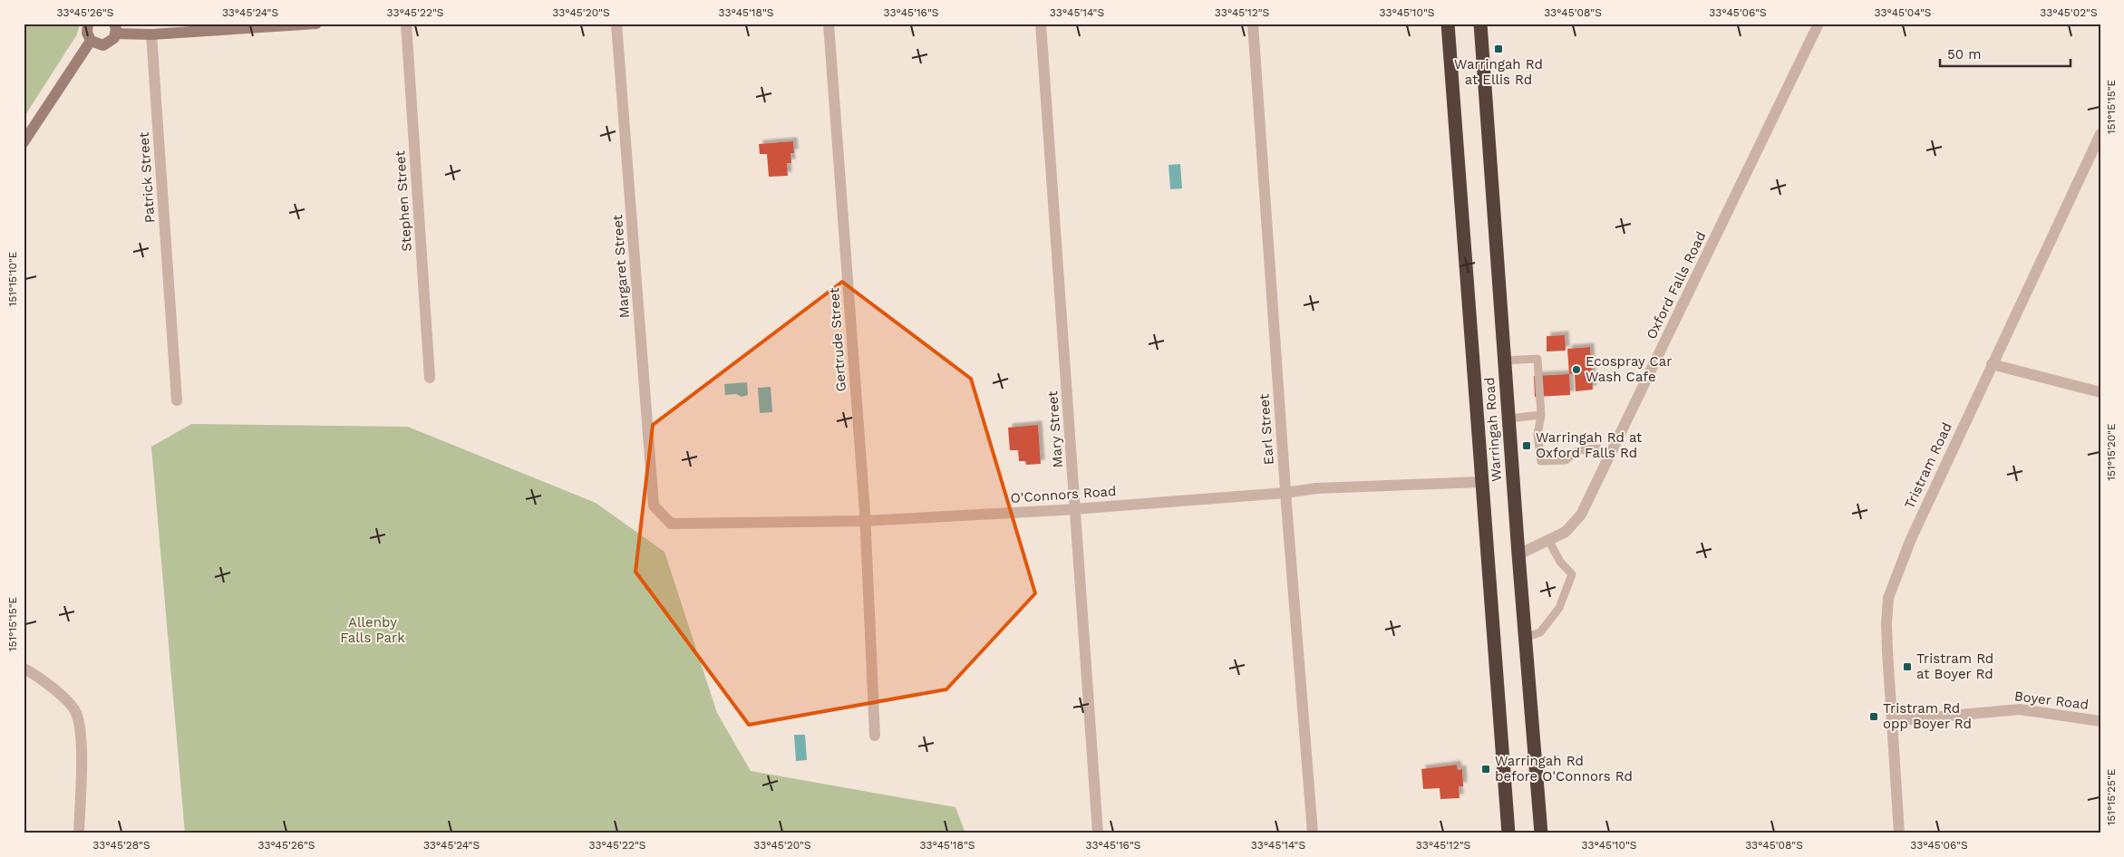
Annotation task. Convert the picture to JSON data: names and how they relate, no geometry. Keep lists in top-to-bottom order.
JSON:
{
  "streets": {
    "highway": ["Warringah Road"],
    "street": [
      "Patrick Street",
      "Stephen Street",
      "Margaret Street",
      "Oxford Falls Road",
      "Gertrude Street",
      "Mary Street",
      "Earl Street",
      "Tristram Road",
      "O'Connors Road",
      "Boyer Road"
    ]
  },
  "crossings": [
    ["Margaret Street", "O'Connors Road"],
    ["Oxford Falls Road", "Warringah Road"],
    ["Gertrude Street", "O'Connors Road"],
    ["Mary Street", "O'Connors Road"],
    ["Earl Street", "O'Connors Road"],
    ["Warringah Road", "O'Connors Road"],
    ["Tristram Road", "Boyer Road"]
  ],
  "parks": ["Allenby Falls Park"],
  "places": {
    "transit": [
      "Warringah Rd at Ellis Rd",
      "Warringah Rd at Oxford Falls Rd",
      "Tristram Rd at Boyer Rd",
      "Tristram Rd opp Boyer Rd",
      "Warringah Rd before O'Connors Rd"
    ],
    "other": ["Ecospray Car Wash Cafe"]
  },
  "scale_bar": "50 m",
  "coordinates": [
    "33°45'26\"S",
    "33°45'24\"S",
    "33°45'22\"S",
    "33°45'20\"S",
    "33°45'18\"S",
    "33°45'16\"S",
    "33°45'14\"S",
    "33°45'12\"S",
    "33°45'10\"S",
    "33°45'08\"S",
    "33°45'06\"S",
    "33°45'04\"S",
    "33°45'02\"S",
    "151°15'15\"E",
    "151°15'10\"E",
    "151°15'20\"E",
    "151°15'25\"E",
    "33°45'28\"S"
  ]
}
